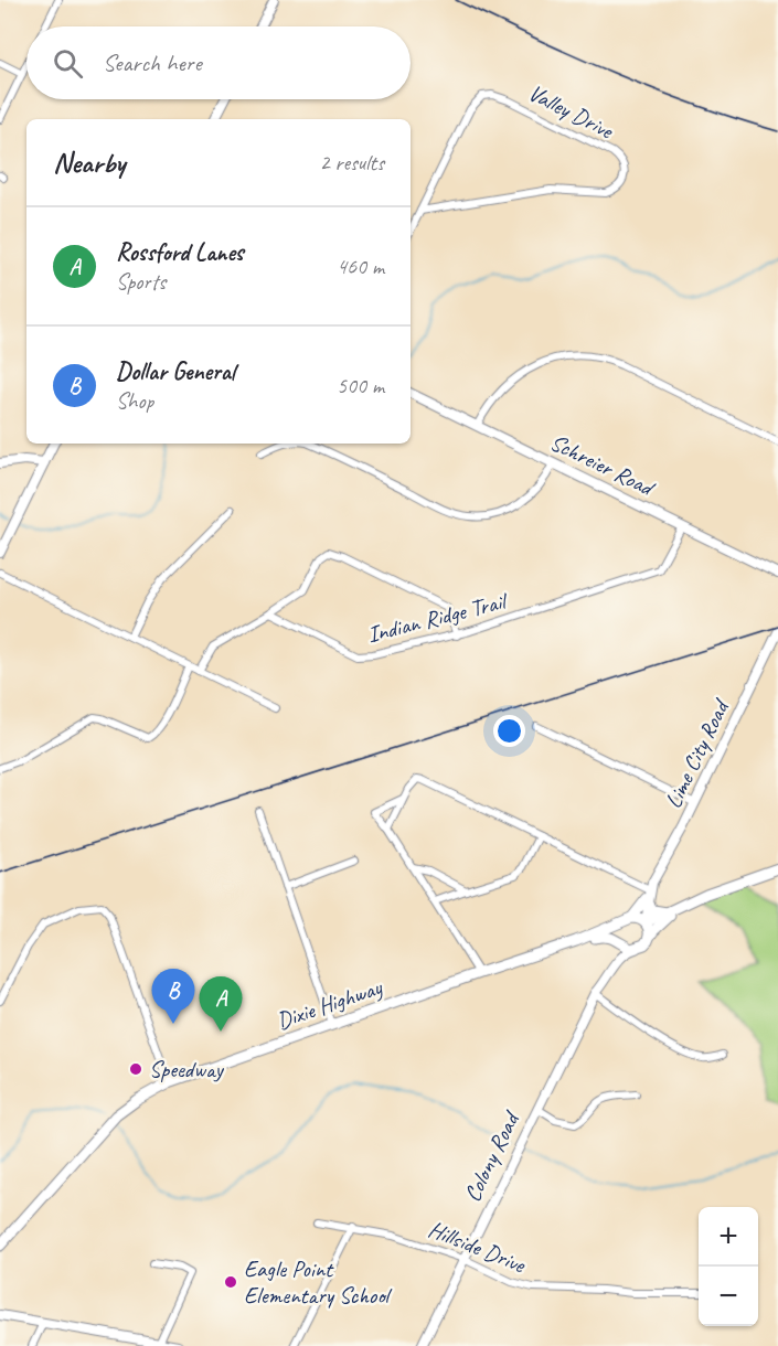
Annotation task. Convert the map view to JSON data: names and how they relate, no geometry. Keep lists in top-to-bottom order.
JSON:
{
  "streets": {
    "main road": ["Dixie Highway"],
    "street": [
      "Valley Drive",
      "Schreier Road",
      "Indian Ridge Trail",
      "Lime City Road",
      "Colony Road",
      "Hillside Drive"
    ]
  },
  "crossings": [
    ["Schreier Road", "Indian Ridge Trail"],
    ["Lime City Road", "Dixie Highway"],
    ["Lime City Road", "Colony Road"],
    ["Dixie Highway", "Colony Road"],
    ["Colony Road", "Hillside Drive"]
  ],
  "places": ["Speedway", "Eagle Point Elementary School"],
  "page": {
    "search": "Search here",
    "heading": ["Nearby", "2 results"],
    "list": [
      {
        "mark": "A",
        "name": "Rossford Lanes",
        "note": "Sports",
        "value": "460 m"
      },
      {
        "mark": "B",
        "name": "Dollar General",
        "note": "Shop",
        "value": "500 m"
      }
    ],
    "pins": ["B", "A"],
    "map_buttons": ["+", "−"]
  }
}
